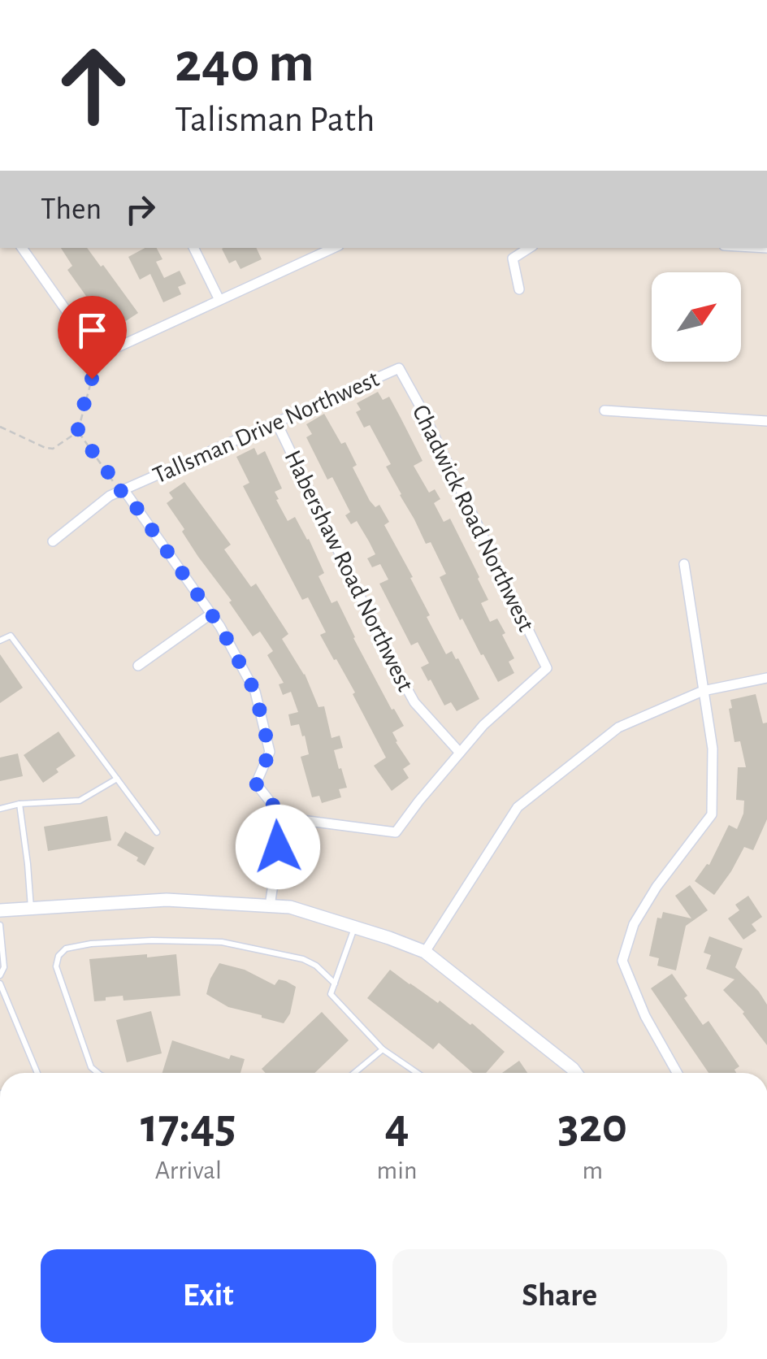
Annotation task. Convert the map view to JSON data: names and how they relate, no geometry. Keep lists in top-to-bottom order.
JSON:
{
  "streets": {
    "street": ["Tallsman Drive Northwest", "Chadwick Road Northwest", "Habershaw Road Northwest"]
  },
  "crossings": [
    ["Tallsman Drive Northwest", "Chadwick Road Northwest"],
    ["Tallsman Drive Northwest", "Habershaw Road Northwest"],
    ["Chadwick Road Northwest", "Habershaw Road Northwest"]
  ],
  "north": "top right",
  "page": {
    "turn": ["240 m", "Talisman Path"],
    "then": "Then",
    "eta": [
      "17:45",
      "Arrival",
      "4",
      "min",
      "320",
      "m"
    ],
    "buttons": ["Exit", "Share"]
  }
}
